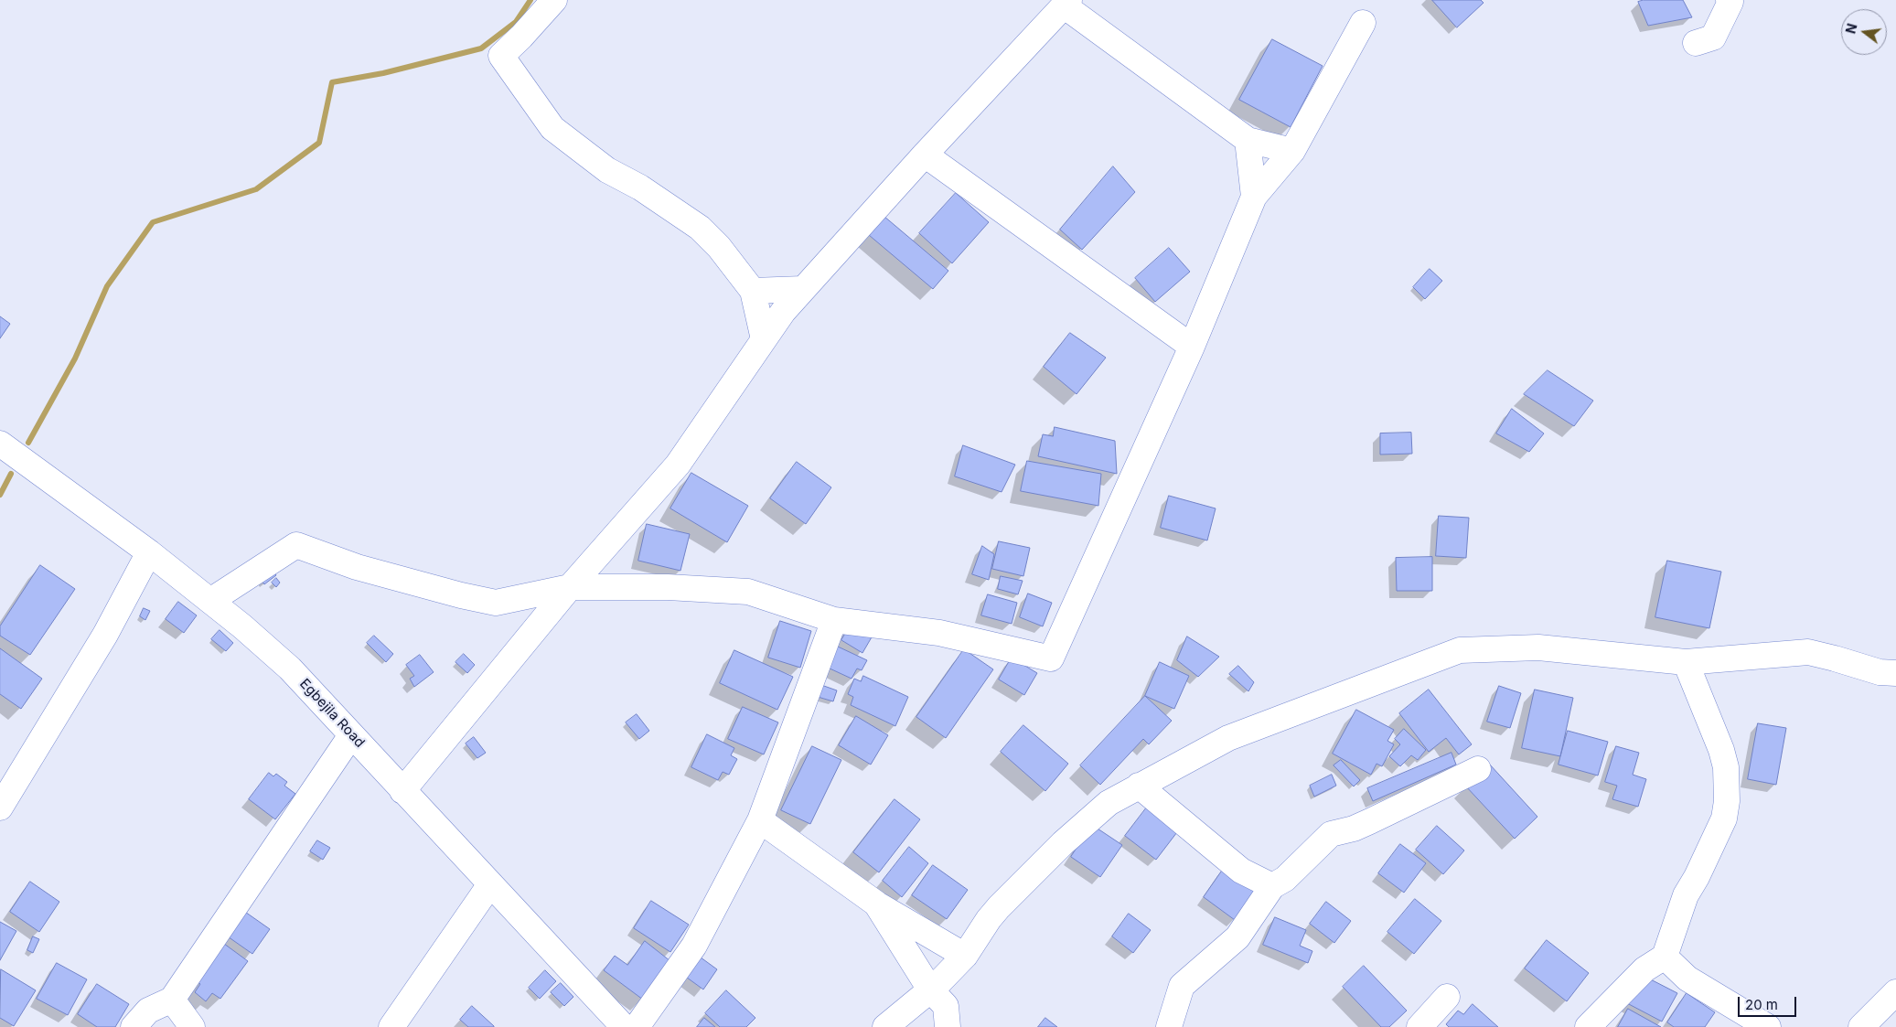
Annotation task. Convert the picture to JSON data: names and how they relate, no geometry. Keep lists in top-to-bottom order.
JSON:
{
  "streets": {
    "street": ["Egbejila Road"]
  },
  "scale_bar": "20 m",
  "north": "left"
}
